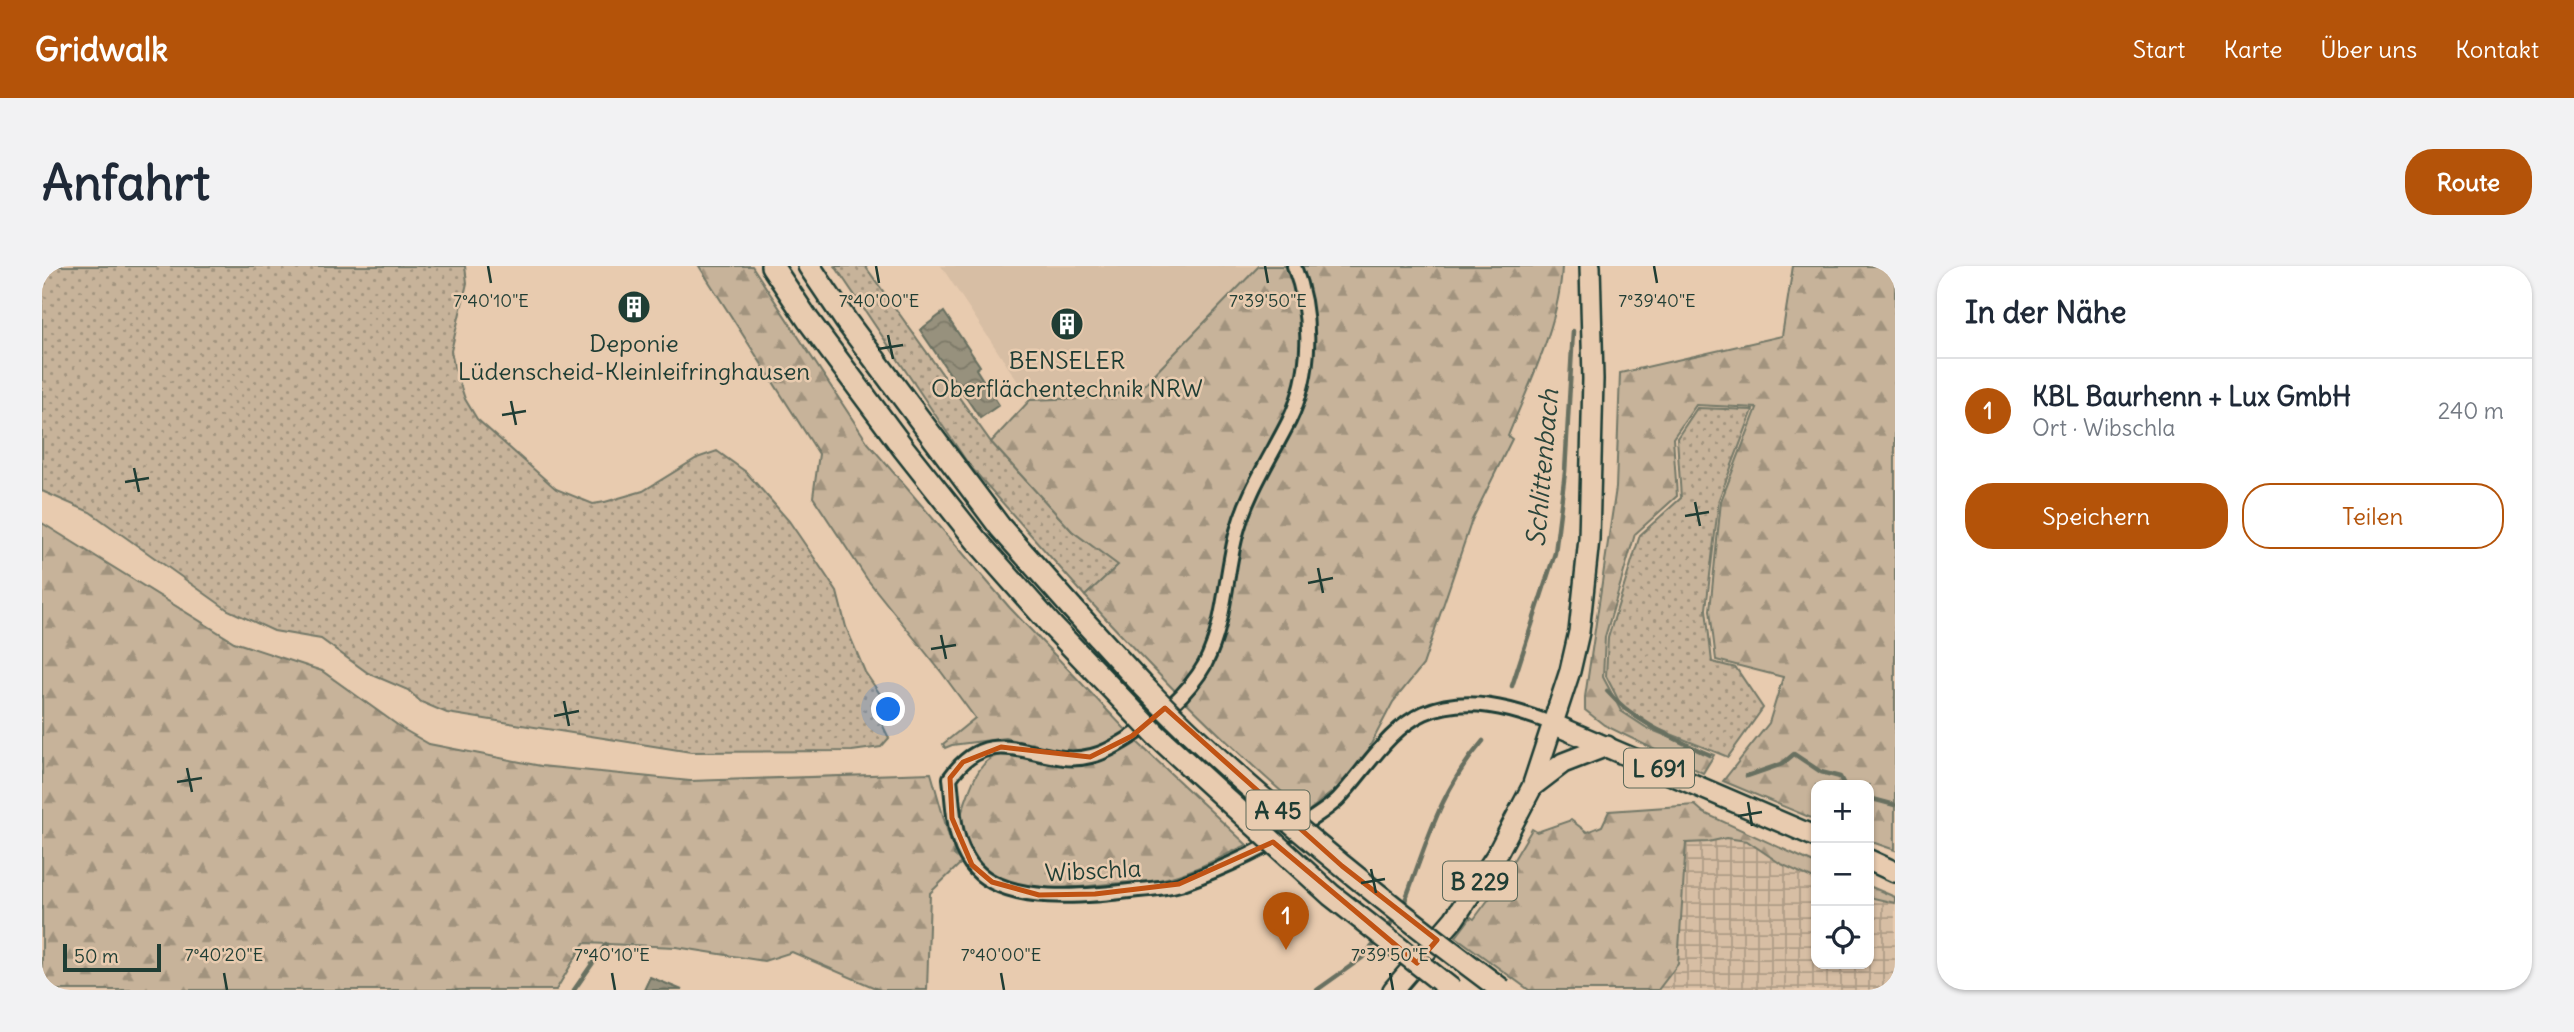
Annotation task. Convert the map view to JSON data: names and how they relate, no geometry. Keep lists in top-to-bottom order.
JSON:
{
  "streets": {
    "highway": ["A 45"],
    "main road": ["L 691", "B 229"],
    "street": ["Wibschla"]
  },
  "crossings": [
    ["L 691", "Wibschla"],
    ["L 691", "B 229"],
    ["Wibschla", "B 229"]
  ],
  "water": ["Schlittenbach"],
  "places": {
    "building": ["Deponie Lüdenscheid-Kleinleifringhausen", "BENSELER Oberflächentechnik NRW"]
  },
  "scale_bar": "50 m",
  "page": {
    "header": "Gridwalk",
    "nav": [
      "Start",
      "Karte",
      "Über uns",
      "Kontakt"
    ],
    "buttons": [
      "Route",
      ["Speichern", "Teilen"]
    ],
    "title": "Anfahrt",
    "heading": "In der Nähe",
    "list": [
      {
        "mark": "1",
        "name": "KBL Baurhenn + Lux GmbH",
        "note": "Ort · Wibschla",
        "value": "240 m"
      }
    ],
    "map_buttons": ["+", "−"],
    "pins": "1",
    "scale": "50 m"
  },
  "coordinates": [
    "7°40'10\"E",
    "7°40'00\"E",
    "7°39'50\"E",
    "7°39'40\"E",
    "7°40'20\"E"
  ]
}
